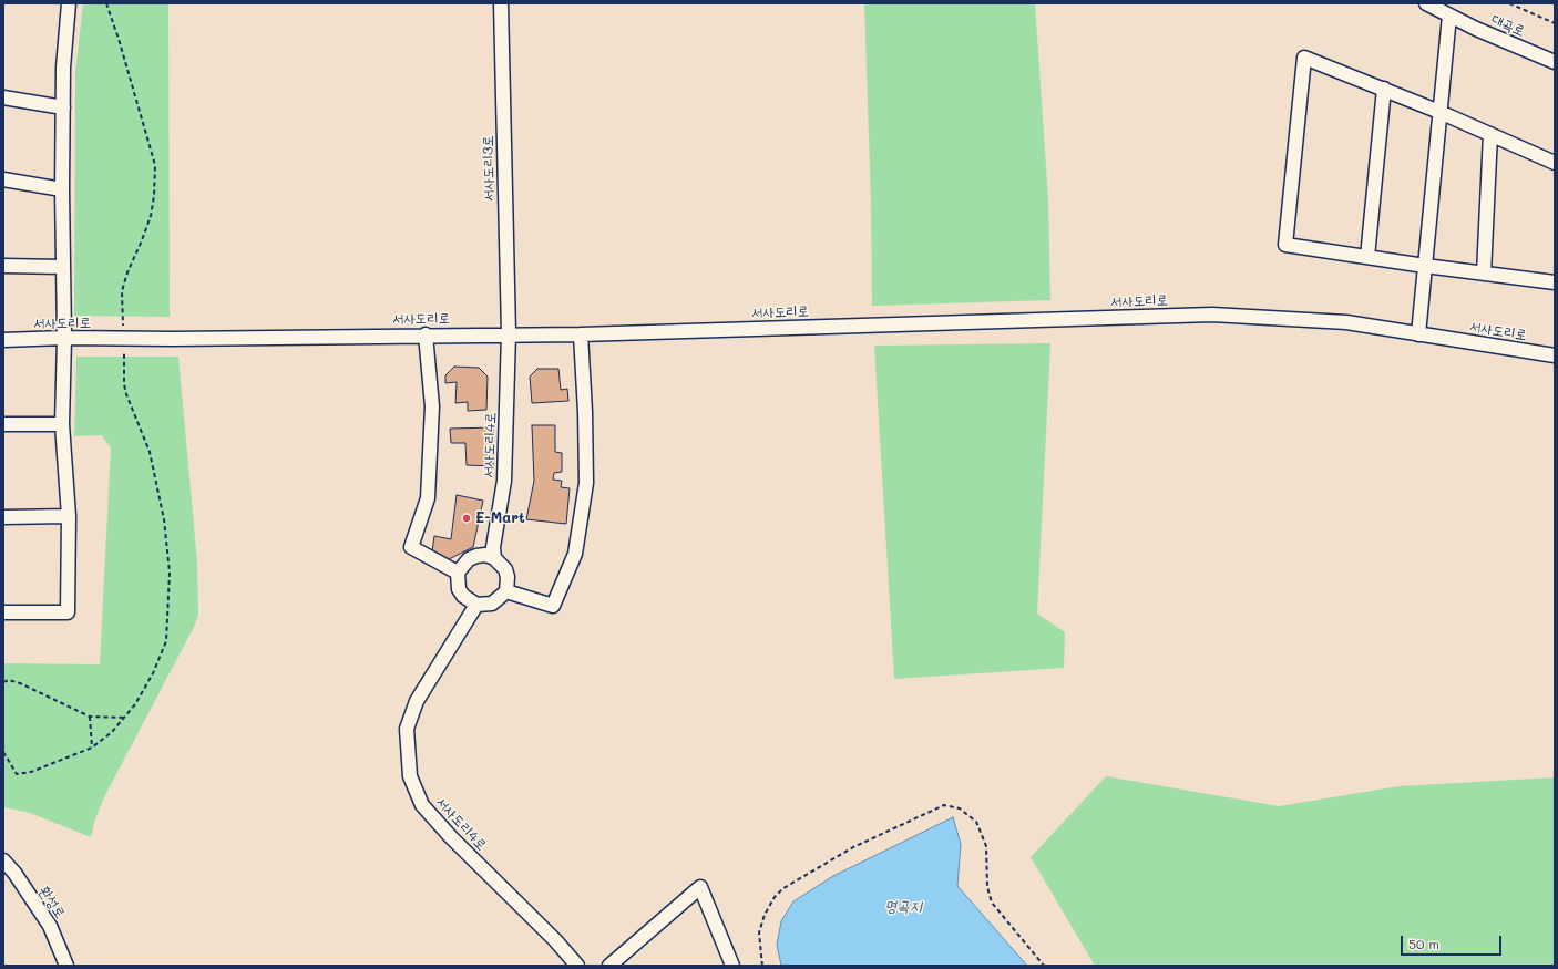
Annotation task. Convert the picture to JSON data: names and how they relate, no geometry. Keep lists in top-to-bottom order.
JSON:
{
  "streets": {
    "street": [
      "대곡로",
      "서사도리3로",
      "서사도리로",
      "서사도리4로",
      "환성로"
    ]
  },
  "crossings": [
    ["서사도리3로", "서사도리로"],
    ["서사도리3로", "서사도리4로"],
    ["서사도리로", "서사도리4로"]
  ],
  "water": ["명곡지"],
  "places": ["E-Mart"],
  "scale_bar": "50 m"
}
